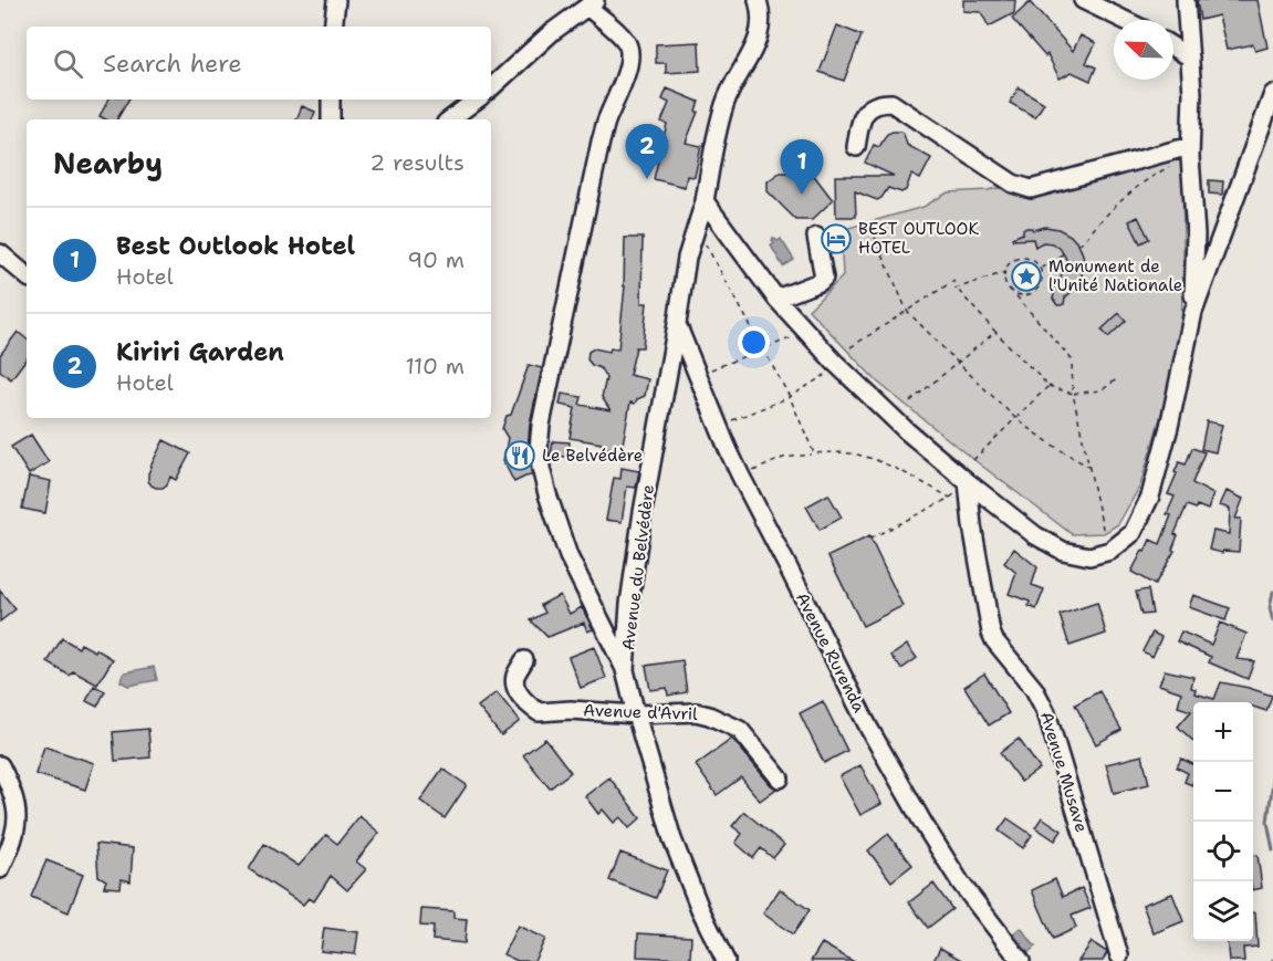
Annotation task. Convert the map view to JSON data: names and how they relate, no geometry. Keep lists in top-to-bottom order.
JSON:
{
  "streets": {
    "street": [
      "Avenue du Belvédère",
      "Avenue Rurenda",
      "Avenue d'Avril",
      "Avenue Musave"
    ]
  },
  "crossings": [
    ["Avenue du Belvédère", "Avenue Rurenda"],
    ["Avenue du Belvédère", "Avenue d'Avril"]
  ],
  "places": {
    "hotel": ["BEST OUTLOOK HOTEL"],
    "place": ["Monument de l'Unité Nationale"],
    "restaurant": ["Le Belvédère"]
  },
  "north": "top left",
  "page": {
    "search": "Search here",
    "heading": ["Nearby", "2 results"],
    "pins": ["2", "1"],
    "list": [
      {
        "mark": "1",
        "name": "Best Outlook Hotel",
        "note": "Hotel",
        "value": "90 m"
      },
      {
        "mark": "2",
        "name": "Kiriri Garden",
        "note": "Hotel",
        "value": "110 m"
      }
    ],
    "map_buttons": ["+", "−"]
  }
}
